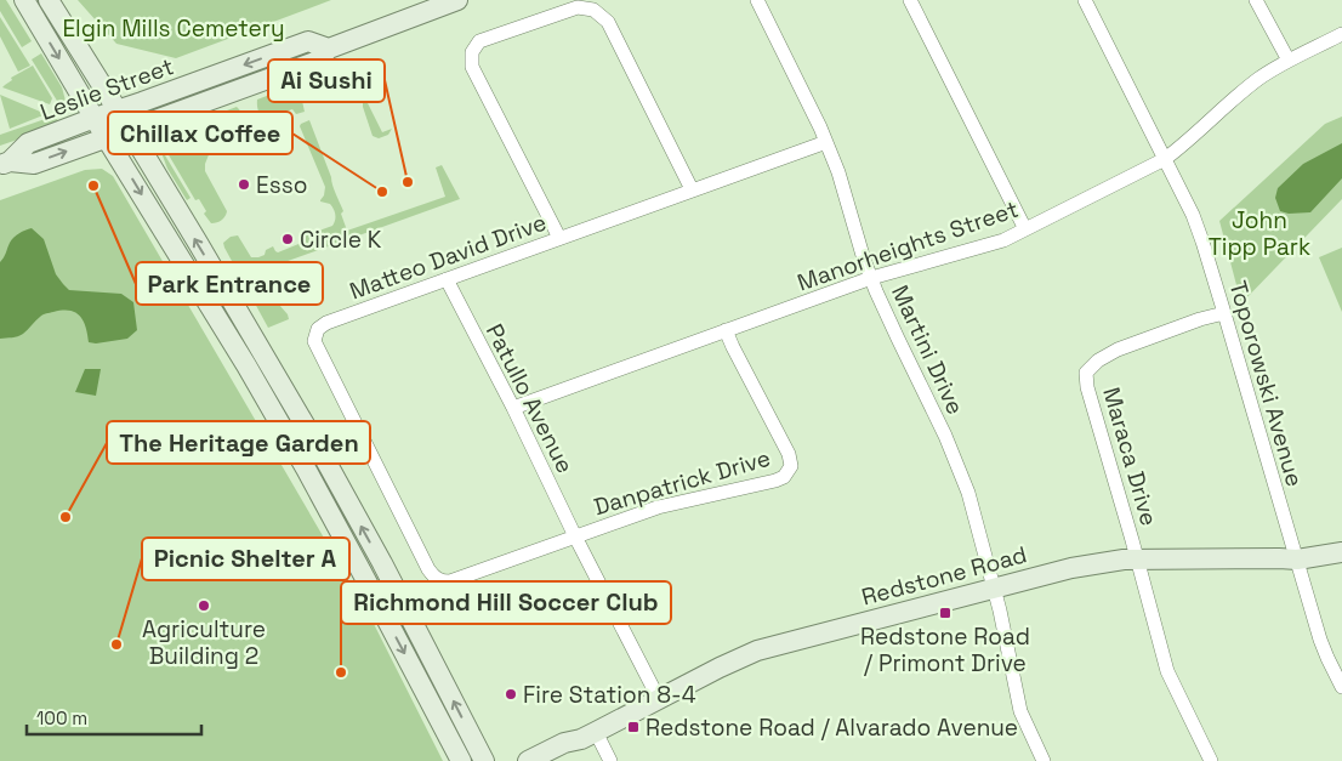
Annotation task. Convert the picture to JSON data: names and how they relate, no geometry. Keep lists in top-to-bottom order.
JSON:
{
  "streets": {
    "main road": ["Leslie Street", "Redstone Road"],
    "street": [
      "Manorheights Street",
      "Matteo David Drive",
      "Martini Drive",
      "Toporowski Avenue",
      "Patullo Avenue",
      "Maraca Drive",
      "Danpatrick Drive"
    ]
  },
  "crossings": [
    ["Manorheights Street", "Martini Drive"],
    ["Manorheights Street", "Toporowski Avenue"],
    ["Manorheights Street", "Patullo Avenue"],
    ["Manorheights Street", "Danpatrick Drive"],
    ["Matteo David Drive", "Martini Drive"],
    ["Matteo David Drive", "Patullo Avenue"],
    ["Matteo David Drive", "Danpatrick Drive"],
    ["Martini Drive", "Redstone Road"],
    ["Toporowski Avenue", "Maraca Drive"],
    ["Toporowski Avenue", "Redstone Road"],
    ["Patullo Avenue", "Danpatrick Drive"],
    ["Patullo Avenue", "Redstone Road"],
    ["Maraca Drive", "Redstone Road"]
  ],
  "parks": ["Elgin Mills Cemetery", "John Tipp Park"],
  "places": {
    "other": [
      "Ai Sushi",
      "Esso",
      "Park Entrance",
      "Chillax Coffee",
      "Circle K",
      "The Heritage Garden",
      "Agriculture Building 2",
      "Picnic Shelter A",
      "Richmond Hill Soccer Club",
      "Fire Station 8-4"
    ],
    "transit": ["Redstone Road / Primont Drive", "Redstone Road / Alvarado Avenue"]
  },
  "scale_bar": "100 m"
}
